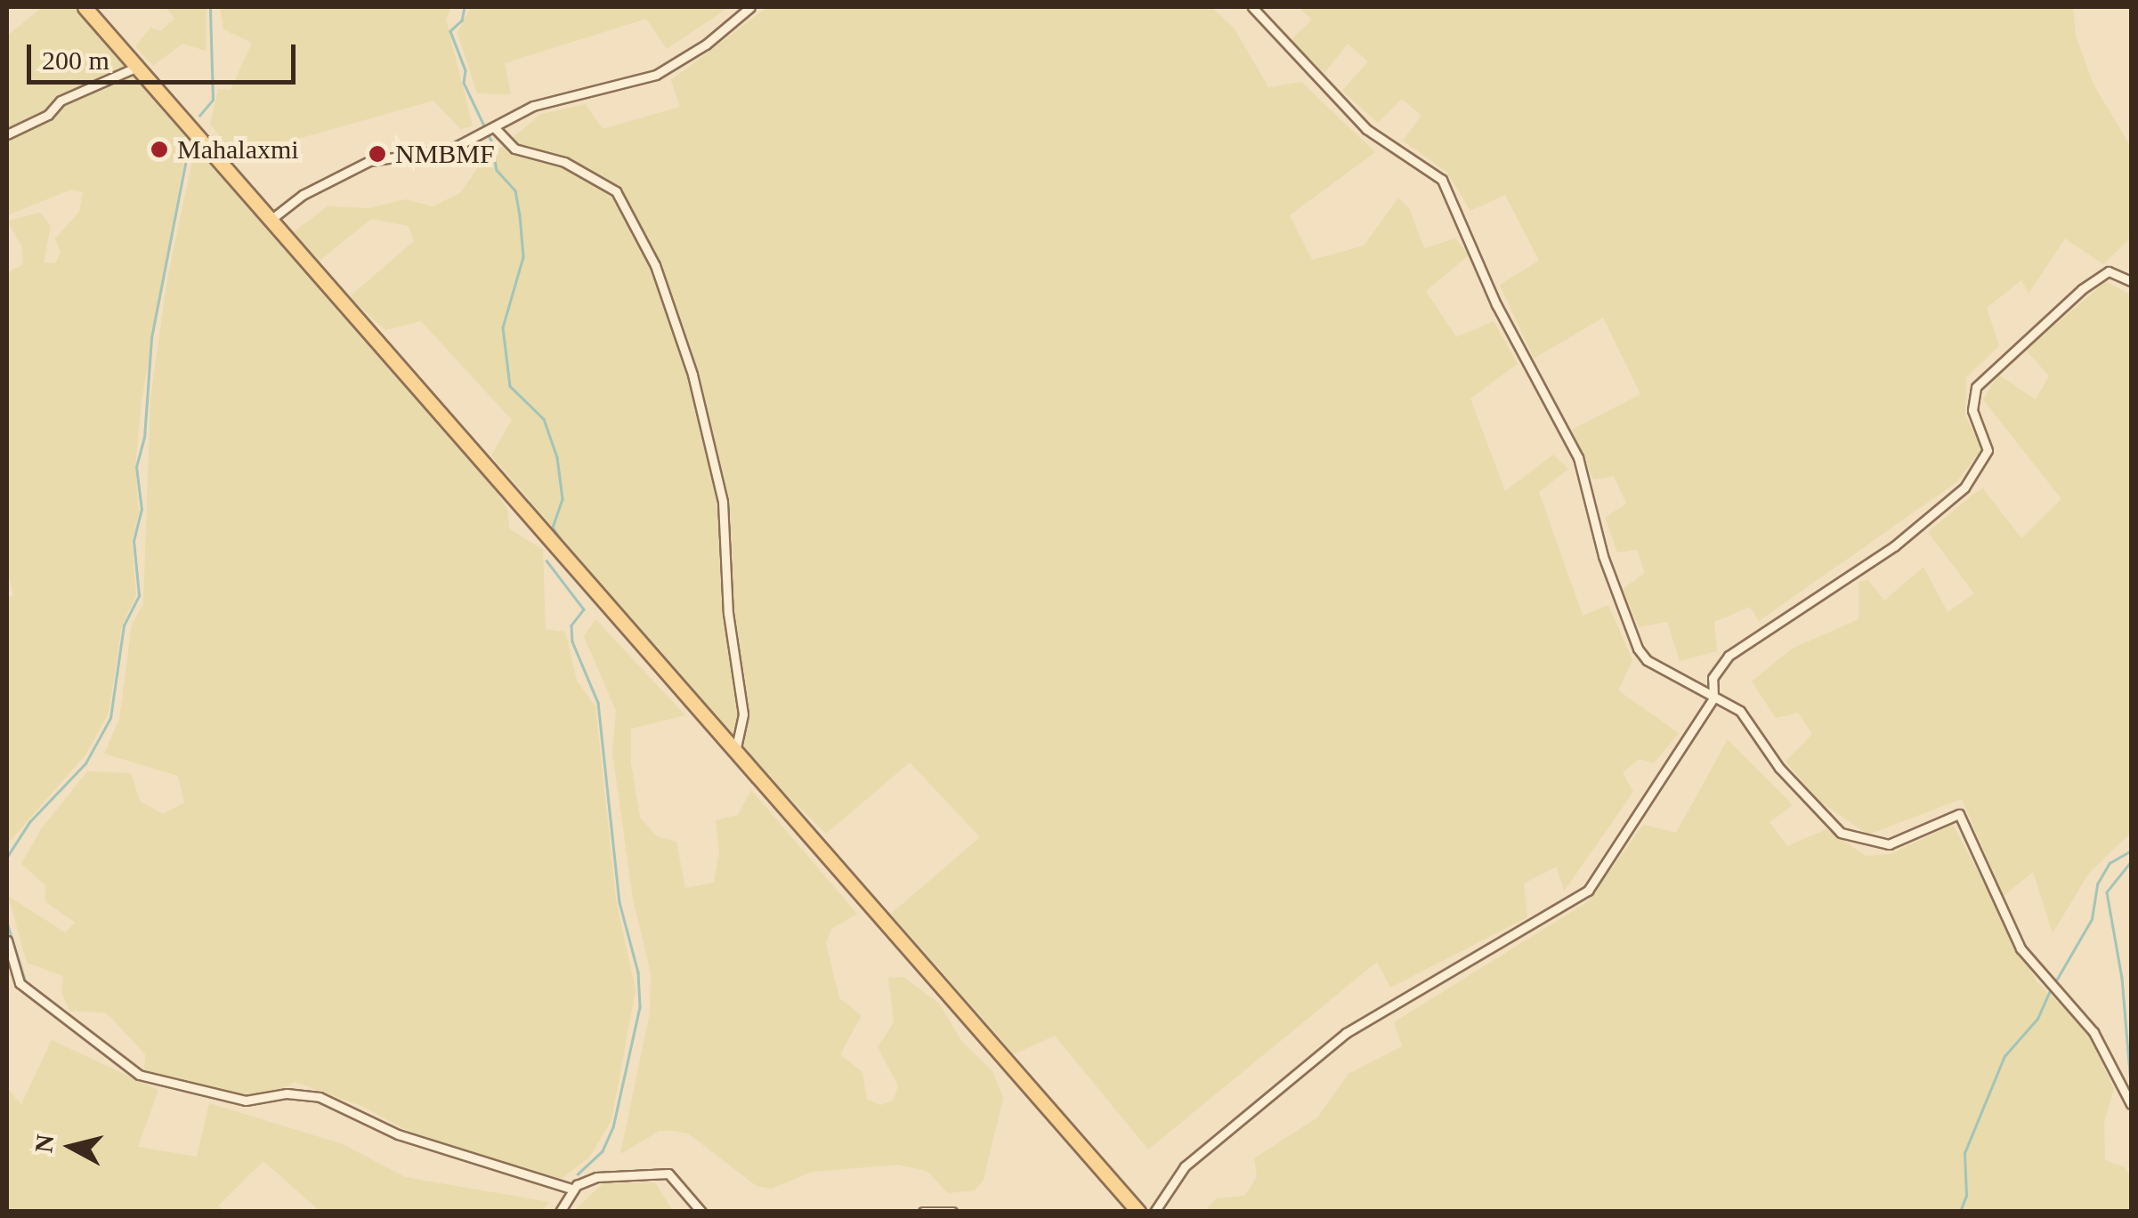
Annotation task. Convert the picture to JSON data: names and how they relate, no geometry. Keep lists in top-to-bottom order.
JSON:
{
  "places": ["Mahalaxmi", "NMBMF"],
  "scale_bar": "200 m",
  "north": "left"
}
